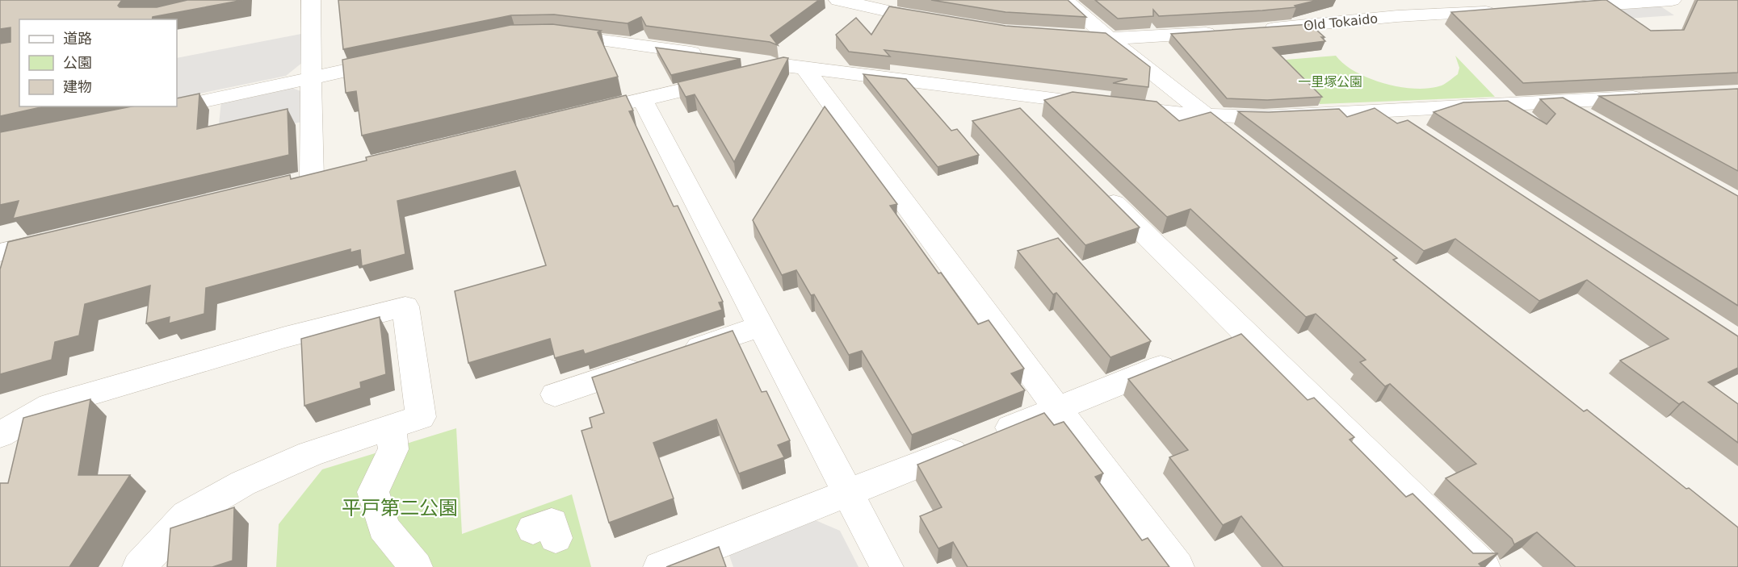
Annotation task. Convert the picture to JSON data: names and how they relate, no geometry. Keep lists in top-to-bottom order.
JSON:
{
  "streets": {
    "street": ["Old Tokaido"]
  },
  "parks": ["一里塚公園", "平戸第二公園"],
  "legend": ["道路", "公園", "建物"]
}
